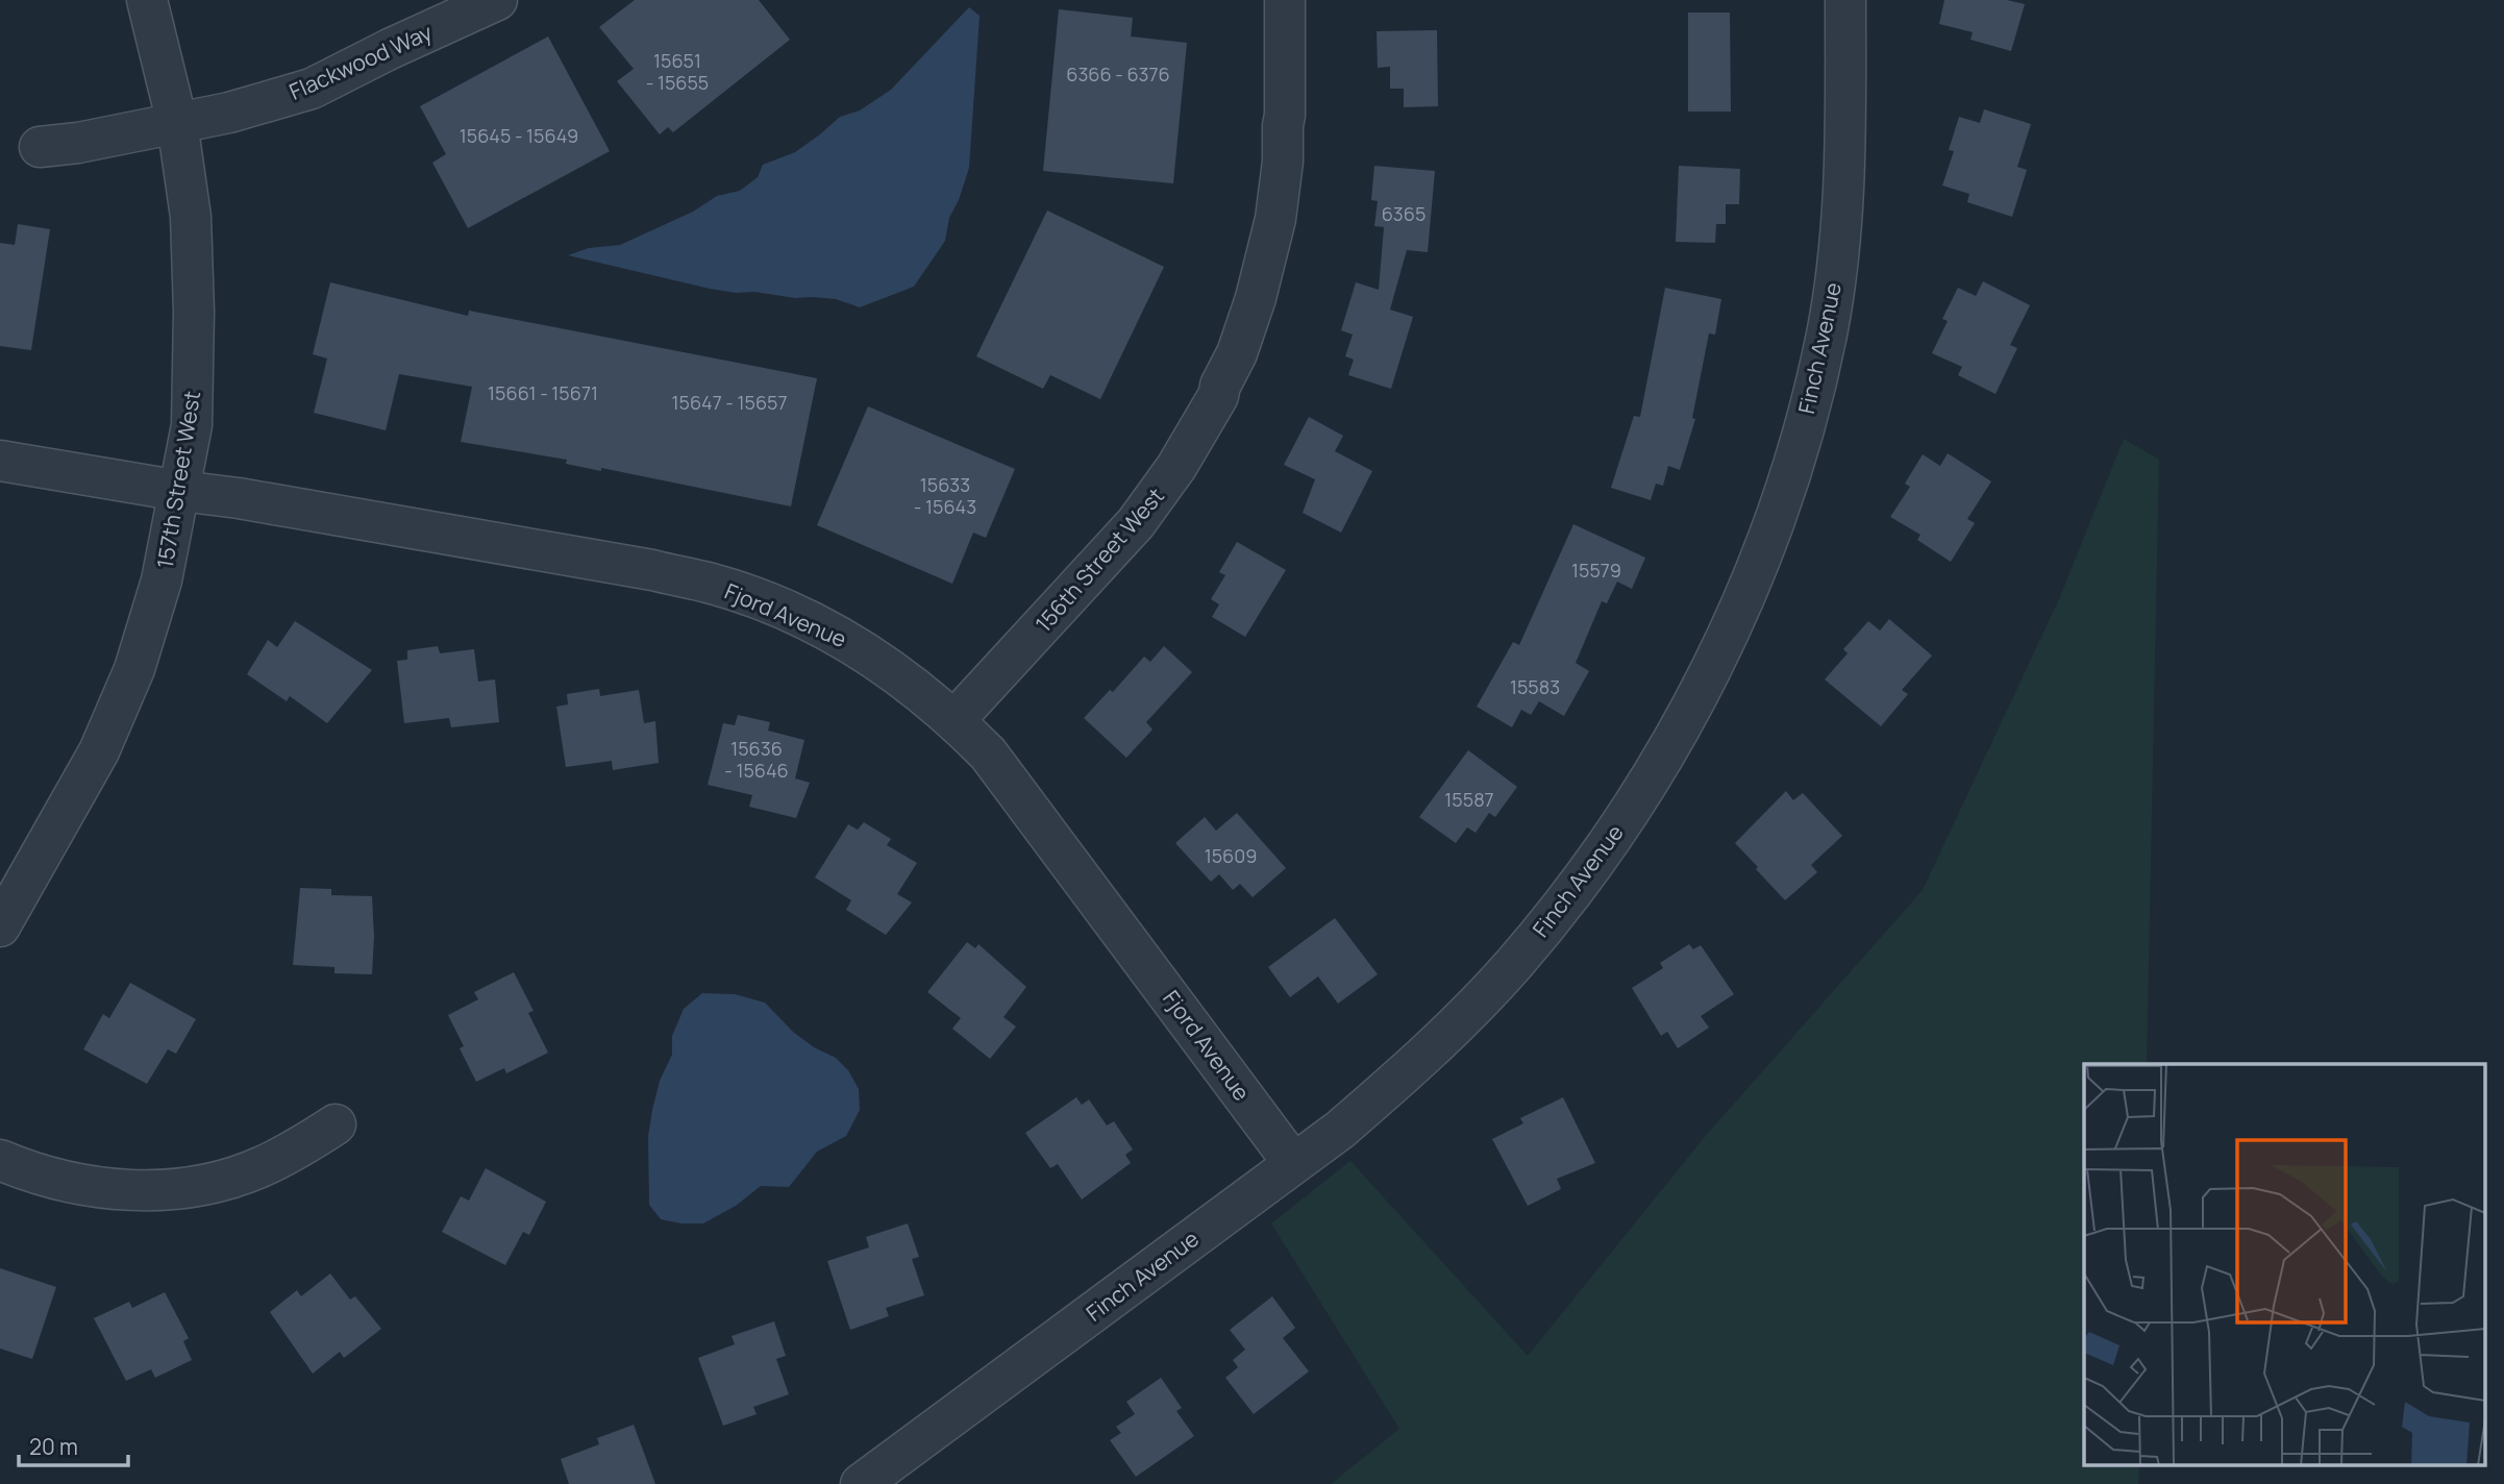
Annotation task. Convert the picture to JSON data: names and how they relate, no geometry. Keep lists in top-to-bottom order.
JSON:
{
  "streets": {
    "street": [
      "Flackwood Way",
      "Finch Avenue",
      "157th Street West",
      "156th Street West",
      "Fjord Avenue"
    ]
  },
  "crossings": [
    ["Flackwood Way", "157th Street West"],
    ["Finch Avenue", "Fjord Avenue"],
    ["157th Street West", "Fjord Avenue"],
    ["156th Street West", "Fjord Avenue"]
  ],
  "house_numbers": [
    "15651 - 15655",
    "6366 - 6376",
    "15645 - 15649",
    "6365",
    "15661 - 15671",
    "15647 - 15657",
    "15633 - 15643",
    "15579",
    "15583",
    "15636 - 15646",
    "15587",
    "15609"
  ],
  "scale_bar": "20 m"
}
